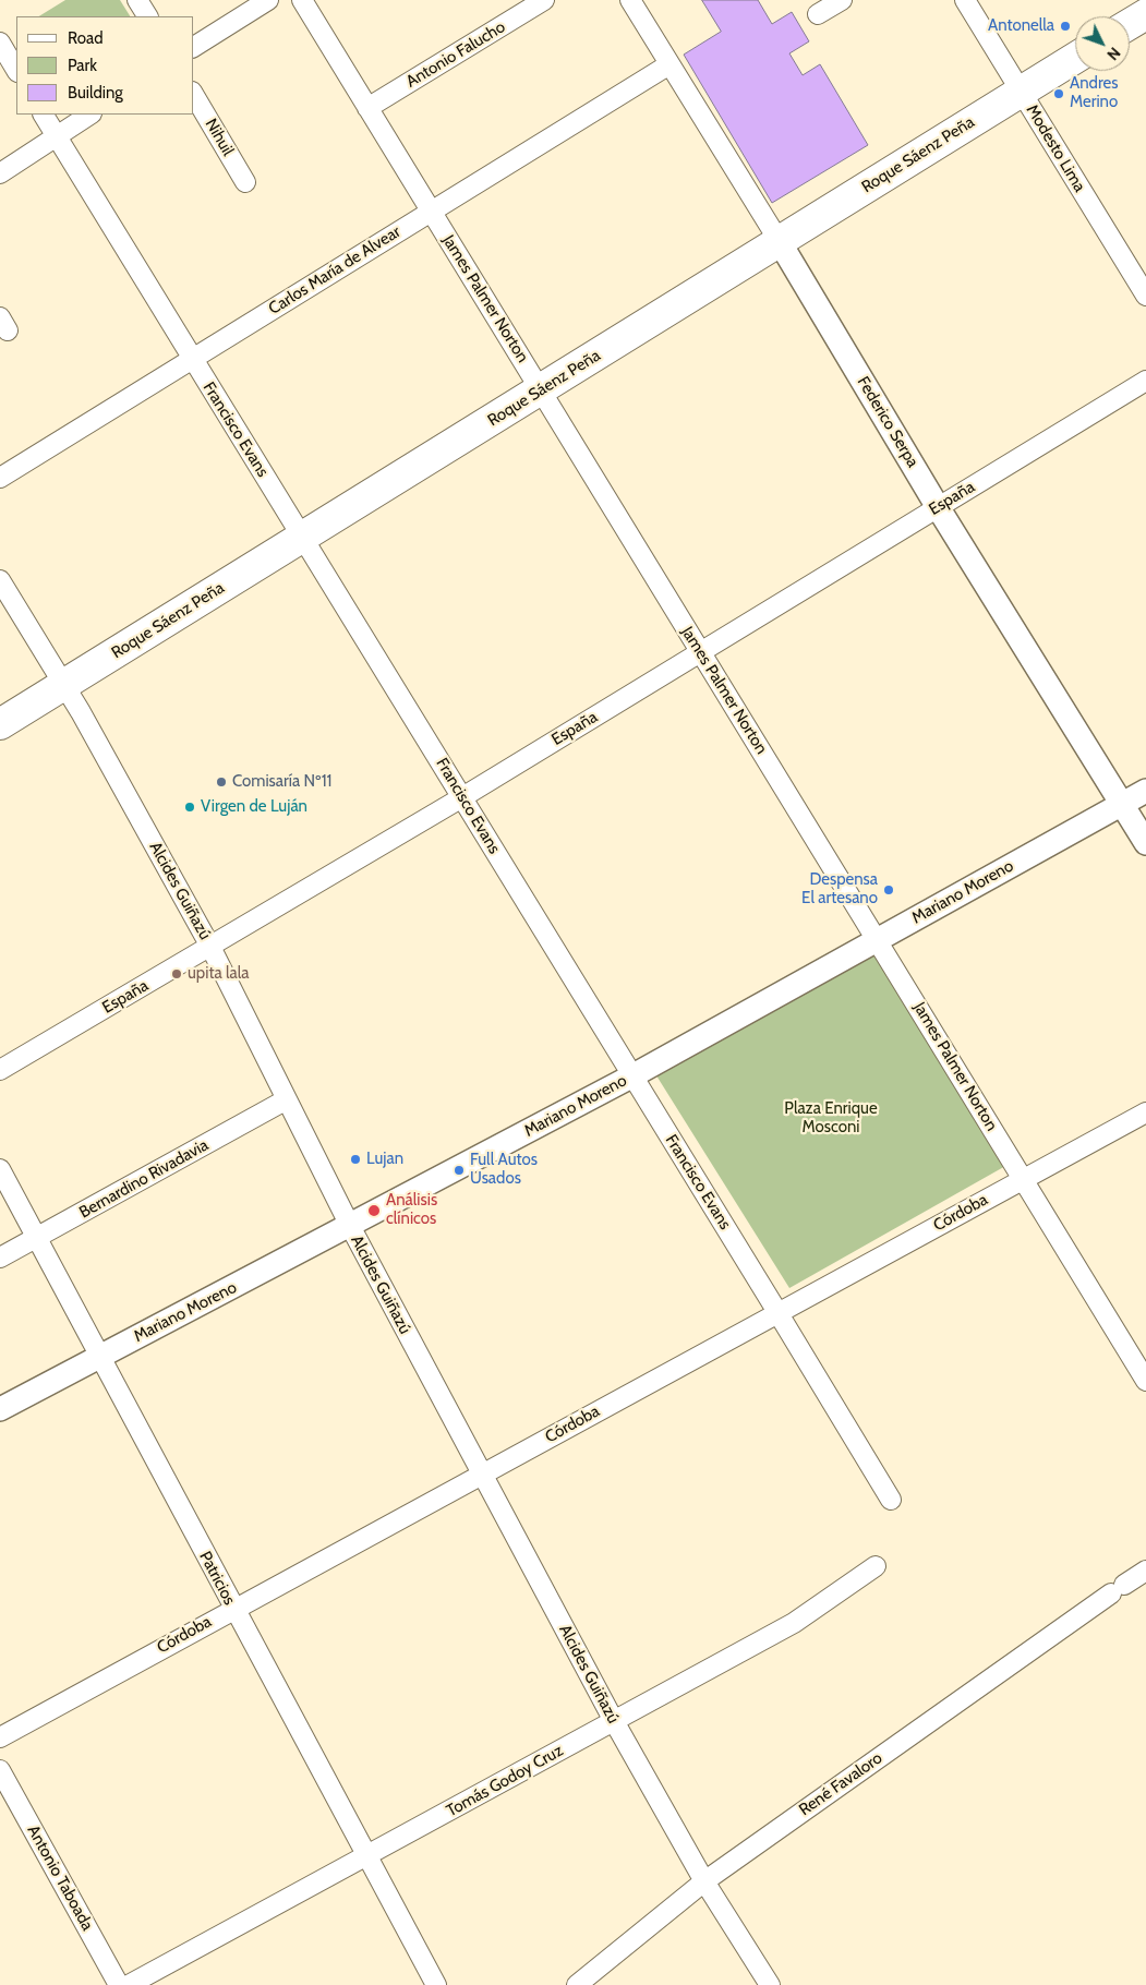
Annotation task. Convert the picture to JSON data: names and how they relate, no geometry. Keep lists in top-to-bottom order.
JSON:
{
  "streets": {
    "main road": ["Roque Sáenz Peña"],
    "street": [
      "Antonio Falucho",
      "Nihuil",
      "Modesto Lima",
      "Carlos María de Alvear",
      "James Palmer Norton",
      "Federico Serpa",
      "Francisco Evans",
      "España",
      "Alcides Guiñazú",
      "Mariano Moreno",
      "Bernardino Rivadavia",
      "Córdoba",
      "Patricios",
      "Tomás Godoy Cruz",
      "René Favaloro",
      "Antonio Taboada"
    ]
  },
  "crossings": [
    ["Antonio Falucho", "James Palmer Norton"],
    ["Modesto Lima", "Roque Sáenz Peña"],
    ["Roque Sáenz Peña", "James Palmer Norton"],
    ["Roque Sáenz Peña", "Federico Serpa"],
    ["Roque Sáenz Peña", "Francisco Evans"],
    ["Roque Sáenz Peña", "Alcides Guiñazú"],
    ["Carlos María de Alvear", "James Palmer Norton"],
    ["Carlos María de Alvear", "Federico Serpa"],
    ["Carlos María de Alvear", "Francisco Evans"],
    ["James Palmer Norton", "España"],
    ["James Palmer Norton", "Mariano Moreno"],
    ["James Palmer Norton", "Córdoba"],
    ["Federico Serpa", "España"],
    ["Federico Serpa", "Mariano Moreno"],
    ["Francisco Evans", "España"],
    ["Francisco Evans", "Mariano Moreno"],
    ["Francisco Evans", "Córdoba"],
    ["España", "Alcides Guiñazú"],
    ["Alcides Guiñazú", "Mariano Moreno"],
    ["Alcides Guiñazú", "Bernardino Rivadavia"],
    ["Alcides Guiñazú", "Córdoba"],
    ["Alcides Guiñazú", "Tomás Godoy Cruz"],
    ["Alcides Guiñazú", "René Favaloro"],
    ["Mariano Moreno", "Patricios"],
    ["Bernardino Rivadavia", "Patricios"],
    ["Córdoba", "Patricios"],
    ["Patricios", "Tomás Godoy Cruz"]
  ],
  "parks": ["Plaza Enrique Mosconi"],
  "places": [
    "Antonella",
    "Andres Merino",
    "Comisaría Nº11",
    "Virgen de Luján",
    "Despensa El artesano",
    "upita lala",
    "Lujan",
    "Full Autos Usados",
    "Análisis clínicos"
  ],
  "legend": ["Road", "Park", "Building"],
  "north": "bottom right"
}
